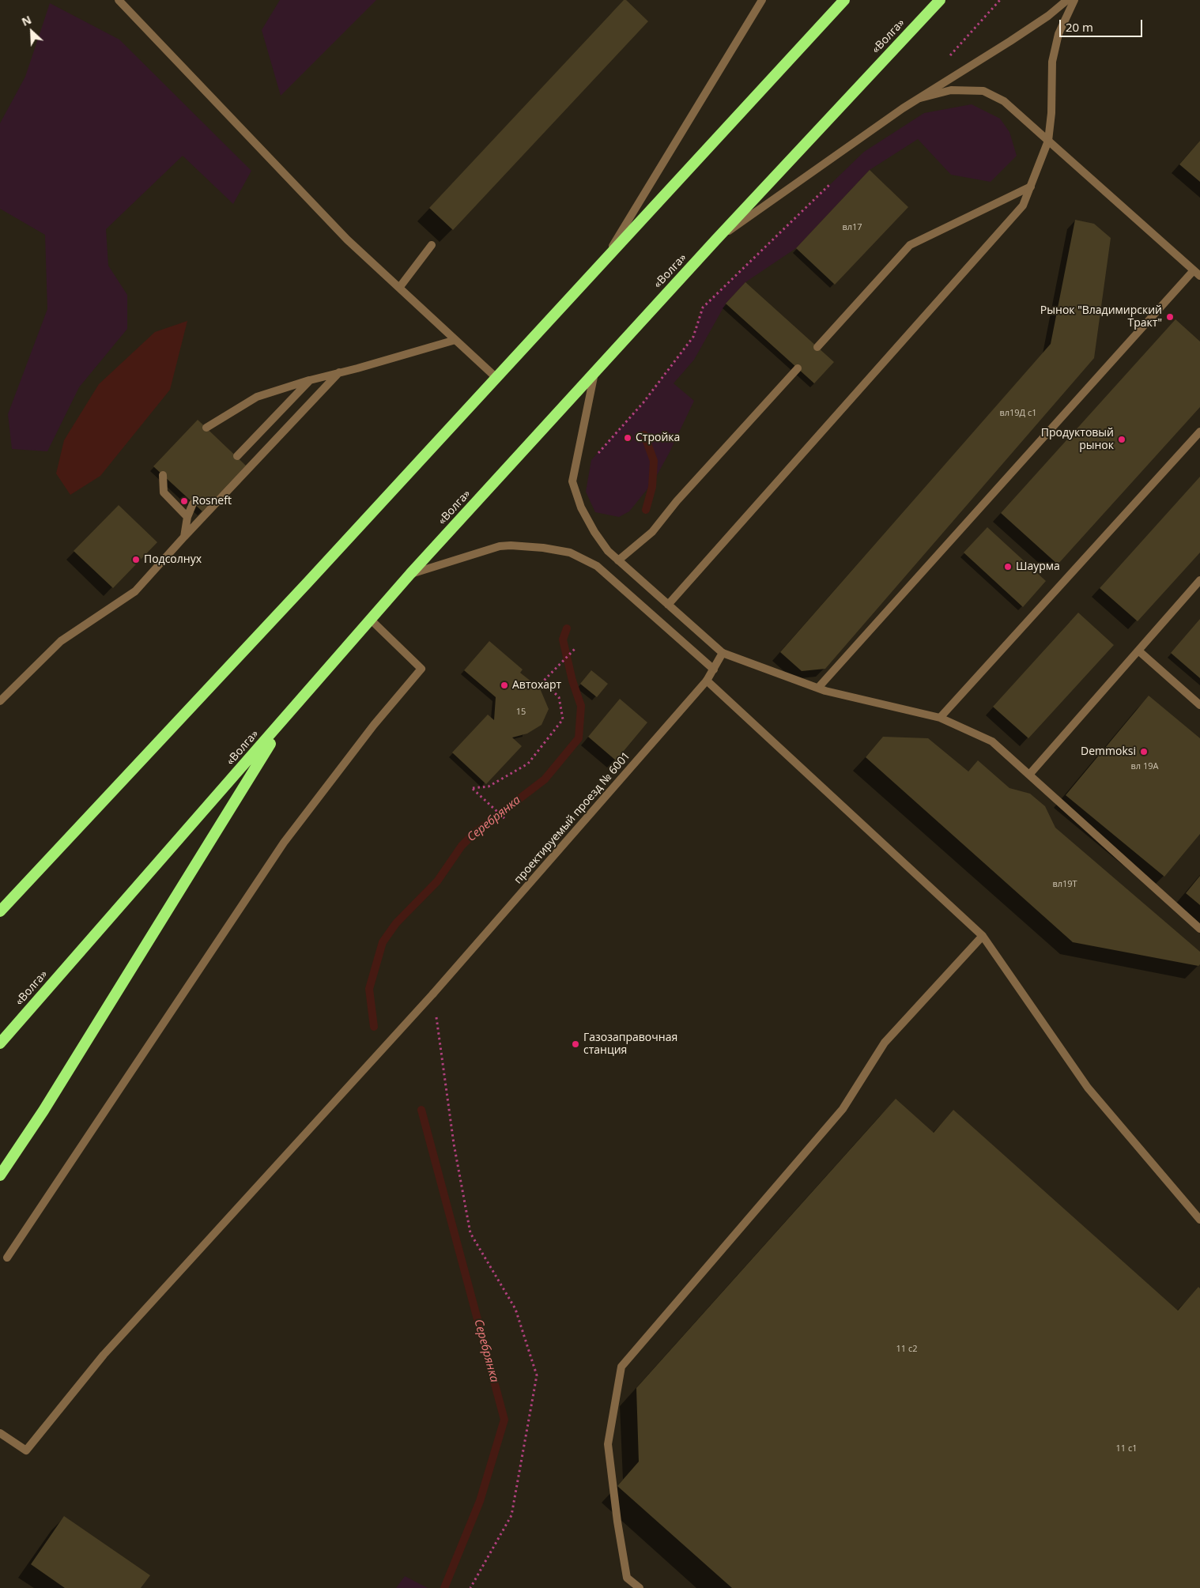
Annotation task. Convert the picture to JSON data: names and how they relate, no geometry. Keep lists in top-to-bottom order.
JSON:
{
  "streets": {
    "highway": ["«Волга»"],
    "street": ["проектируемый проезд № 6001"]
  },
  "water": ["Серебрянка"],
  "places": [
    "Рынок \"Владимирский Тракт\"",
    "Стройка",
    "Продуктовый рынок",
    "Rosneft",
    "Подсолнух",
    "Шаурма",
    "Автохарт",
    "Demmoksi",
    "Газозаправочная станция"
  ],
  "house_numbers": [
    "вл17",
    "вл19Д с1",
    "15",
    "вл 19А",
    "вл19Т",
    "11 с2",
    "11 с1"
  ],
  "scale_bar": "20 m",
  "north": "top left"
}
